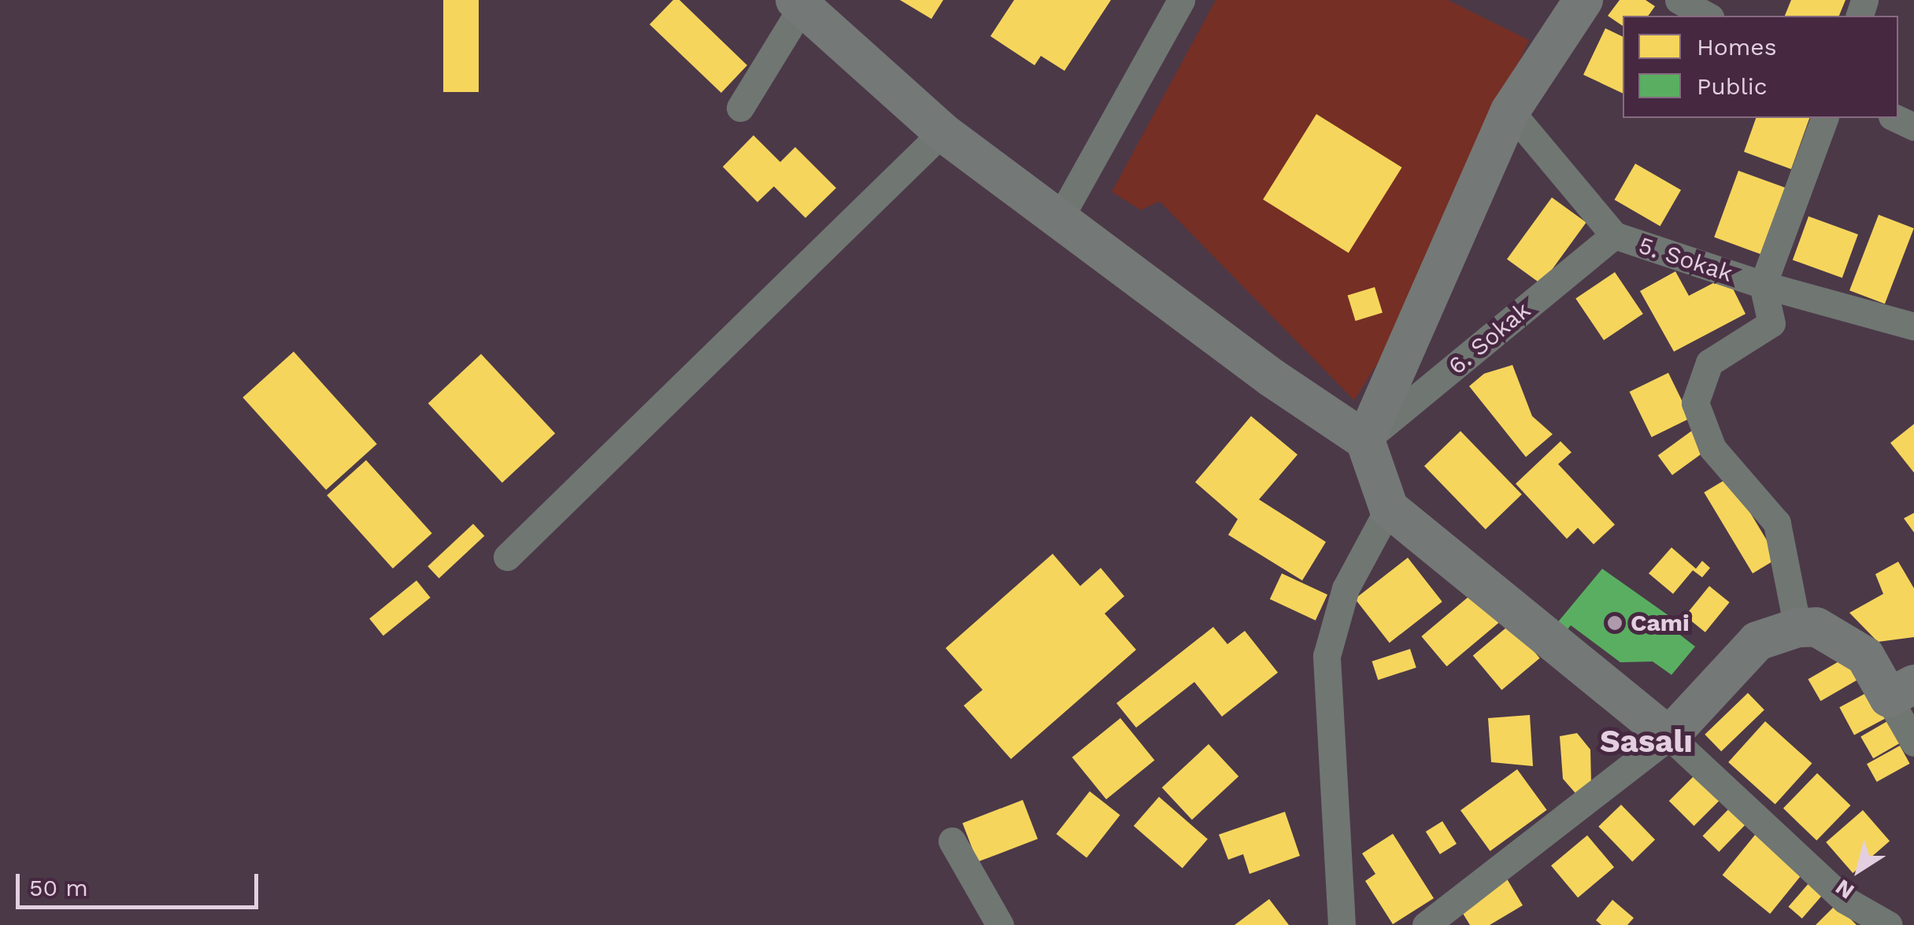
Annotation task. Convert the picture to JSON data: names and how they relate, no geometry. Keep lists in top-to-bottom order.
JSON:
{
  "streets": {
    "street": ["5. Sokak", "6. Sokak"]
  },
  "crossings": [
    ["5. Sokak", "6. Sokak"]
  ],
  "districts": ["Sasalı"],
  "places": ["Cami"],
  "legend": ["Homes", "Public"],
  "scale_bar": "50 m",
  "north": "bottom left"
}
